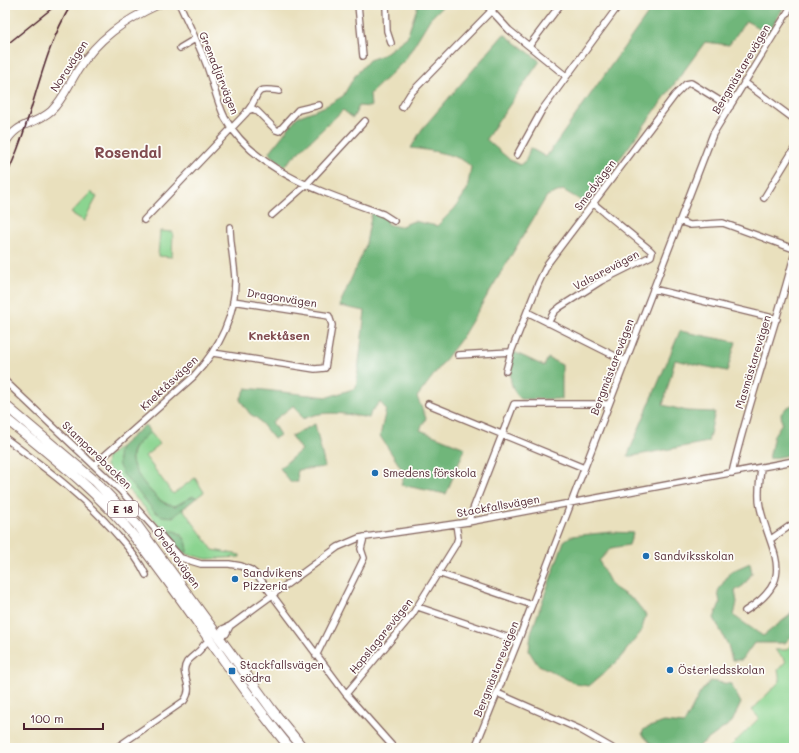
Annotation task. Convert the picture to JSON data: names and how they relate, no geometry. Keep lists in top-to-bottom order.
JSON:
{
  "streets": {
    "highway": ["E 18", "Örebrovägen"],
    "street": [
      "Noravägen",
      "Bergmästarevägen",
      "Grenadjärvägen",
      "Smedvägen",
      "Valsarevägen",
      "Dragonvägen",
      "Masmästarevägen",
      "Knektåsvägen",
      "Stamparebacken",
      "Stackfallsvägen",
      "Hopslagarevägen"
    ]
  },
  "crossings": [
    ["Bergmästarevägen", "Smedvägen"],
    ["Bergmästarevägen", "Stackfallsvägen"],
    ["Smedvägen", "Valsarevägen"],
    ["Dragonvägen", "Knektåsvägen"],
    ["Masmästarevägen", "Stackfallsvägen"],
    ["Knektåsvägen", "Stamparebacken"],
    ["Stamparebacken", "Stackfallsvägen"],
    ["Stamparebacken", "Hopslagarevägen"],
    ["Stackfallsvägen", "Örebrovägen"],
    ["Stackfallsvägen", "Hopslagarevägen"]
  ],
  "districts": ["Rosendal", "Knektåsen"],
  "places": {
    "other": [
      "Smedens förskola",
      "Sandviksskolan",
      "Sandvikens Pizzeria",
      "Österledsskolan"
    ],
    "transit": ["Stackfallsvägen södra"]
  },
  "scale_bar": "100 m"
}
